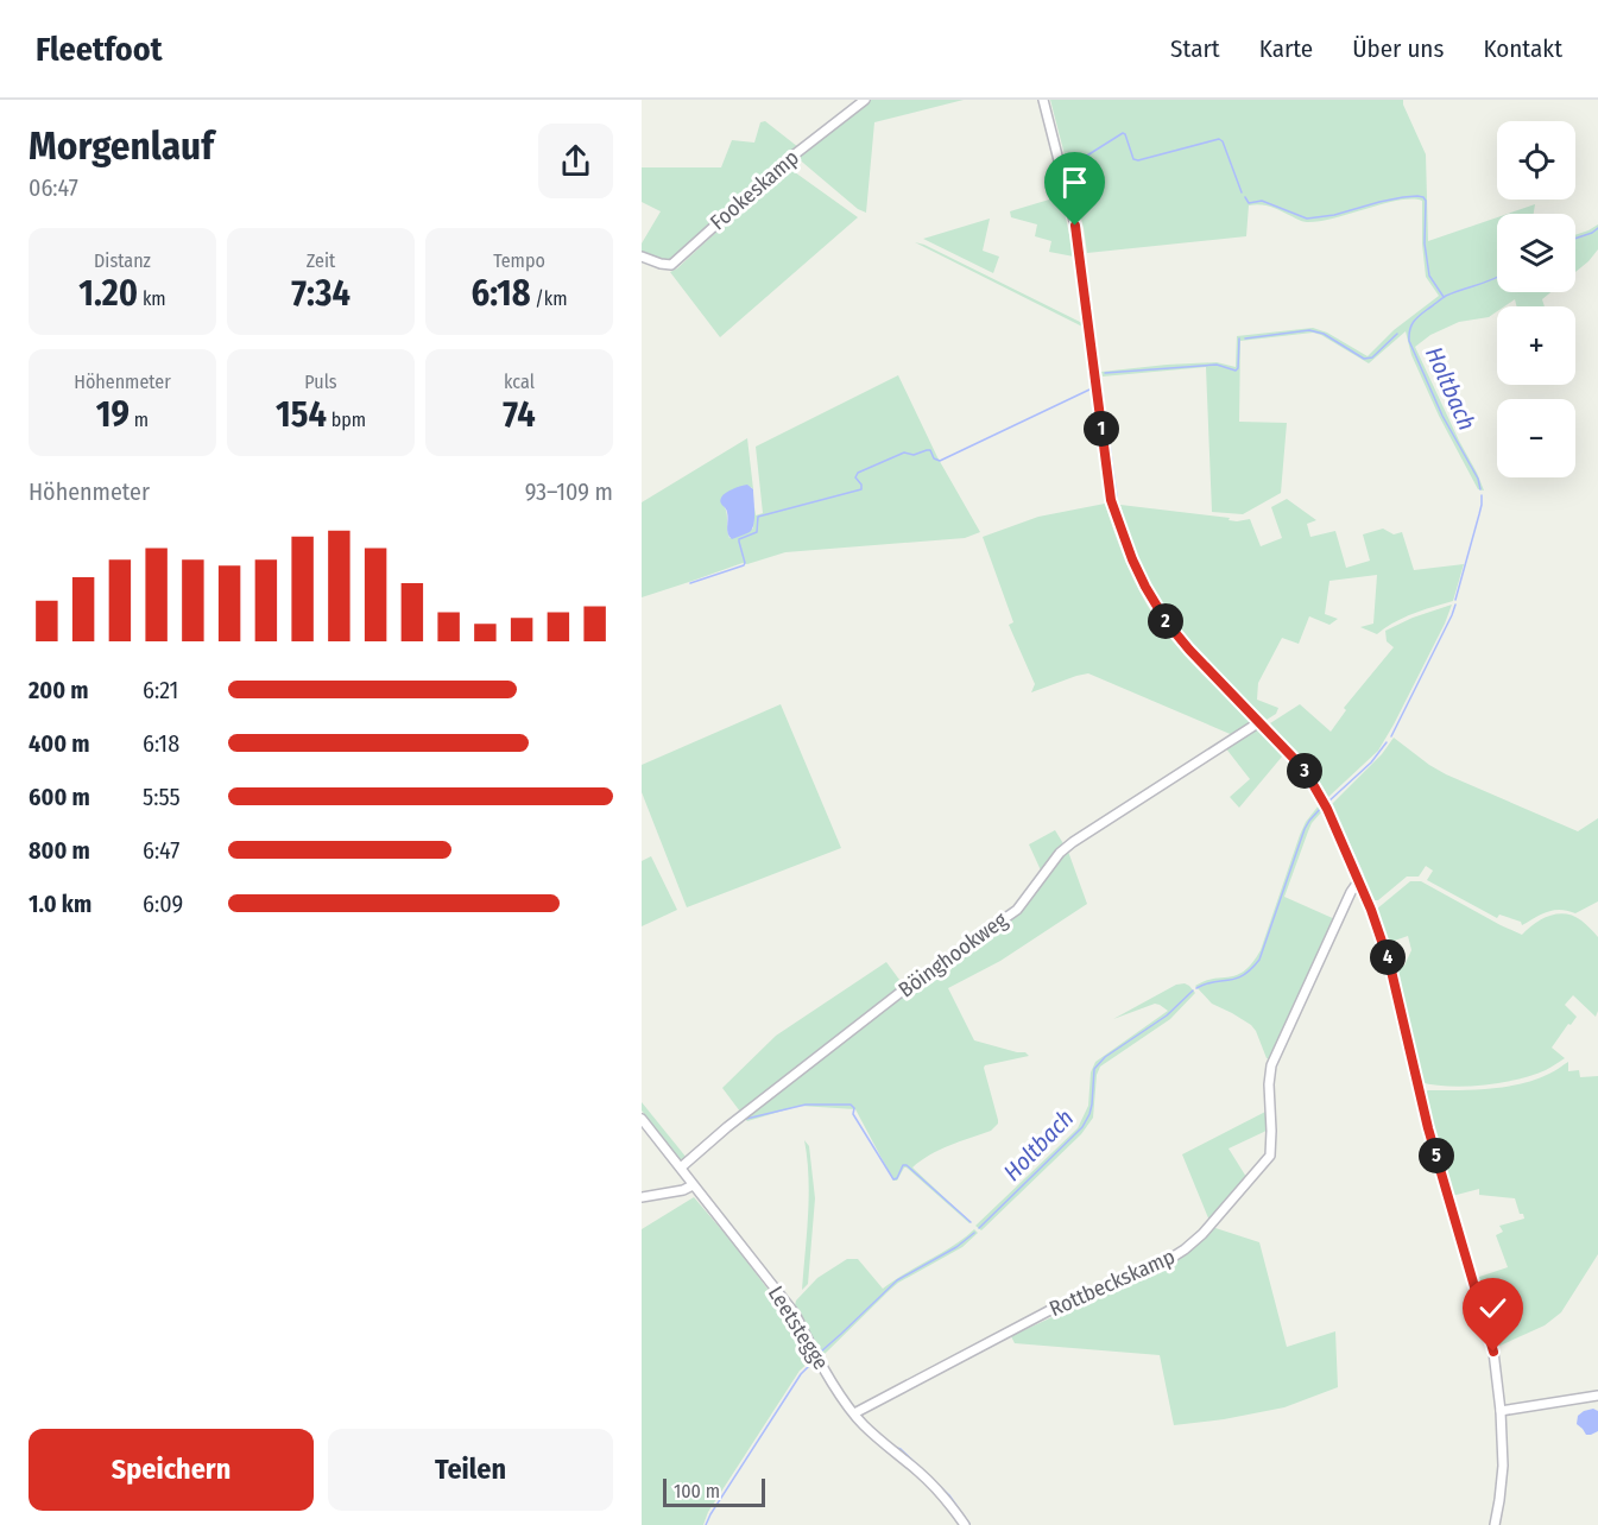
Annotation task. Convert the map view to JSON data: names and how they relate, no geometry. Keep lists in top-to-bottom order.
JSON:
{
  "streets": {
    "street": [
      "Fookeskamp",
      "Böinghookweg",
      "Rottbeckskamp",
      "Leetstegge"
    ]
  },
  "crossings": [
    ["Böinghookweg", "Leetstegge"],
    ["Rottbeckskamp", "Leetstegge"]
  ],
  "water": ["Holtbach"],
  "scale_bar": "100 m",
  "page": {
    "header": "Fleetfoot",
    "nav": [
      "Start",
      "Karte",
      "Über uns",
      "Kontakt"
    ],
    "heading": ["Morgenlauf", "06:47"],
    "map_buttons": ["+", "−"],
    "stats": [
      ["Distanz", "1.20 km"],
      ["Zeit", "7:34"],
      ["Tempo", "6:18 /km"],
      ["Höhenmeter", "19 m"],
      ["Puls", "154 bpm"],
      ["kcal", "74"]
    ],
    "pins": [
      "1",
      "2",
      "3",
      "4",
      "5"
    ],
    "chart": ["Höhenmeter", "93–109 m"],
    "list": [
      {
        "name": "200 m",
        "note": "6:21"
      },
      {
        "name": "400 m",
        "note": "6:18"
      },
      {
        "name": "600 m",
        "note": "5:55"
      },
      {
        "name": "800 m",
        "note": "6:47"
      },
      {
        "name": "1.0 km",
        "note": "6:09"
      }
    ],
    "buttons": ["Speichern", "Teilen"],
    "scale": "100 m"
  }
}
